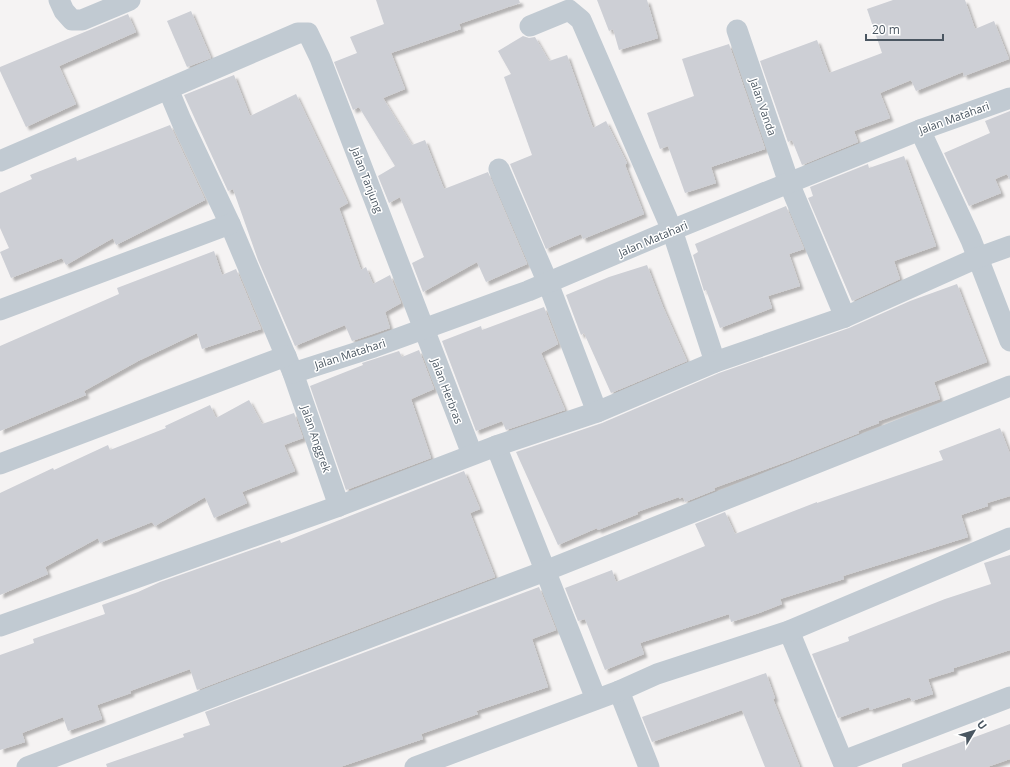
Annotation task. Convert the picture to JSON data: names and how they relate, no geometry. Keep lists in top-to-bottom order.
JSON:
{
  "streets": {
    "street": [
      "Jalan Vanda",
      "Jalan Matahari",
      "Jalan Tanjung",
      "Jalan Herbras",
      "Jalan Anggrek"
    ]
  },
  "crossings": [
    ["Jalan Vanda", "Jalan Matahari"],
    ["Jalan Matahari", "Jalan Tanjung"],
    ["Jalan Matahari", "Jalan Herbras"],
    ["Jalan Matahari", "Jalan Anggrek"],
    ["Jalan Tanjung", "Jalan Herbras"],
    ["Jalan Tanjung", "Jalan Anggrek"]
  ],
  "scale_bar": "20 m",
  "north": "top right"
}
